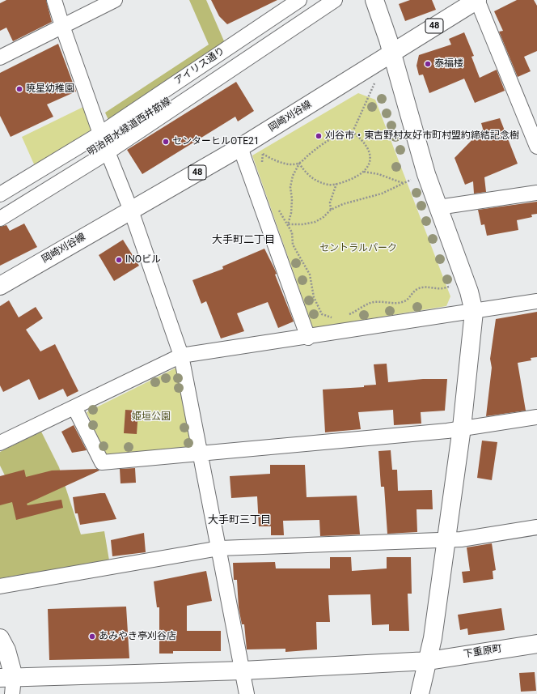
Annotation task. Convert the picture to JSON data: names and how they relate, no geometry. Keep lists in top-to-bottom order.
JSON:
{
  "streets": {
    "street": [
      "48",
      "アイリス通り",
      "岡崎刈谷線",
      "明治用水緑道西井筋線",
      "下重原町"
    ]
  },
  "crossings": [
    ["アイリス通り", "明治用水緑道西井筋線"]
  ],
  "districts": ["大手町二丁目", "大手町三丁目"],
  "parks": ["セントラルパーク", "姫垣公園"],
  "places": [
    "泰福楼",
    "暁星幼稚園",
    "刈谷市・東吉野村友好市町村盟約締結記念樹",
    "センターヒルOTE21",
    "INOビル",
    "あみやき亭刈谷店"
  ]
}
